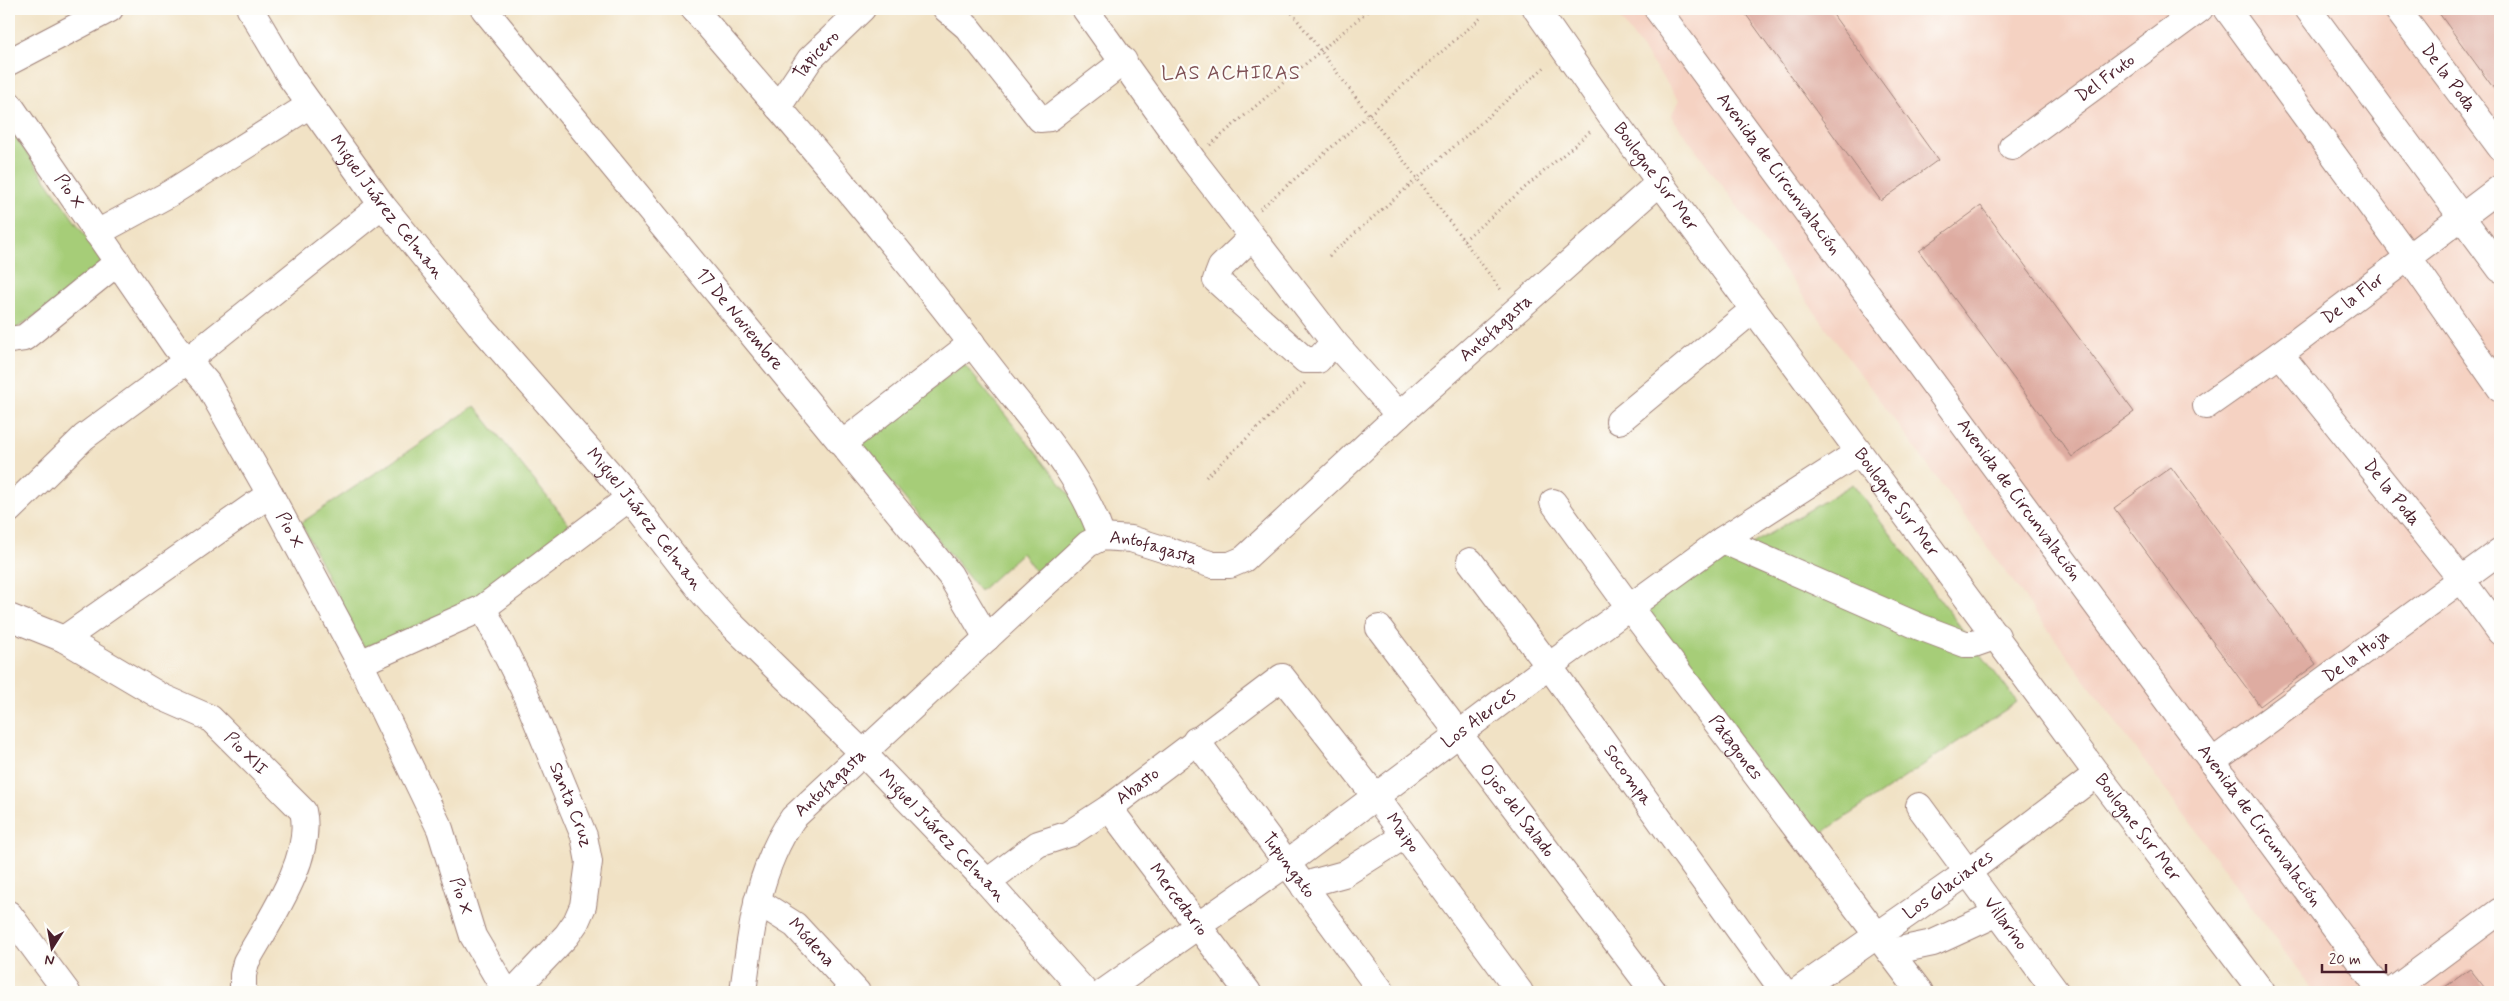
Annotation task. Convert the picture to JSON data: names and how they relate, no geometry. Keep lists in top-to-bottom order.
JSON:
{
  "streets": {
    "street": [
      "Tapicero",
      "Del Fruto",
      "De la Poda",
      "Avenida de Circunvalación",
      "Boulogne Sur Mer",
      "Pio X",
      "Miguel Juárez Celman",
      "De la Flor",
      "17 De Noviembre",
      "Antofagasta",
      "De la Hoja",
      "Los Alerces",
      "Patagones",
      "Pio XII",
      "Socompa",
      "Abasto",
      "Santa Cruz",
      "Ojos del Salado",
      "Maipo",
      "Tupungato",
      "Los Glaciares",
      "Mercedario",
      "Villarino",
      "Módena"
    ]
  },
  "crossings": [
    ["De la Poda", "De la Flor"],
    ["De la Poda", "De la Hoja"],
    ["Avenida de Circunvalación", "De la Hoja"],
    ["Boulogne Sur Mer", "Antofagasta"],
    ["Boulogne Sur Mer", "Los Alerces"],
    ["Boulogne Sur Mer", "Los Glaciares"],
    ["Miguel Juárez Celman", "Antofagasta"],
    ["Miguel Juárez Celman", "Abasto"],
    ["17 De Noviembre", "Antofagasta"],
    ["Antofagasta", "Módena"],
    ["Los Alerces", "Patagones"],
    ["Los Alerces", "Socompa"],
    ["Los Alerces", "Ojos del Salado"],
    ["Los Alerces", "Maipo"],
    ["Los Alerces", "Tupungato"],
    ["Los Alerces", "Mercedario"],
    ["Patagones", "Los Glaciares"],
    ["Abasto", "Maipo"],
    ["Abasto", "Tupungato"],
    ["Abasto", "Mercedario"],
    ["Los Glaciares", "Villarino"]
  ],
  "districts": ["LAS ACHIRAS"],
  "scale_bar": "20 m",
  "north": "bottom"
}
